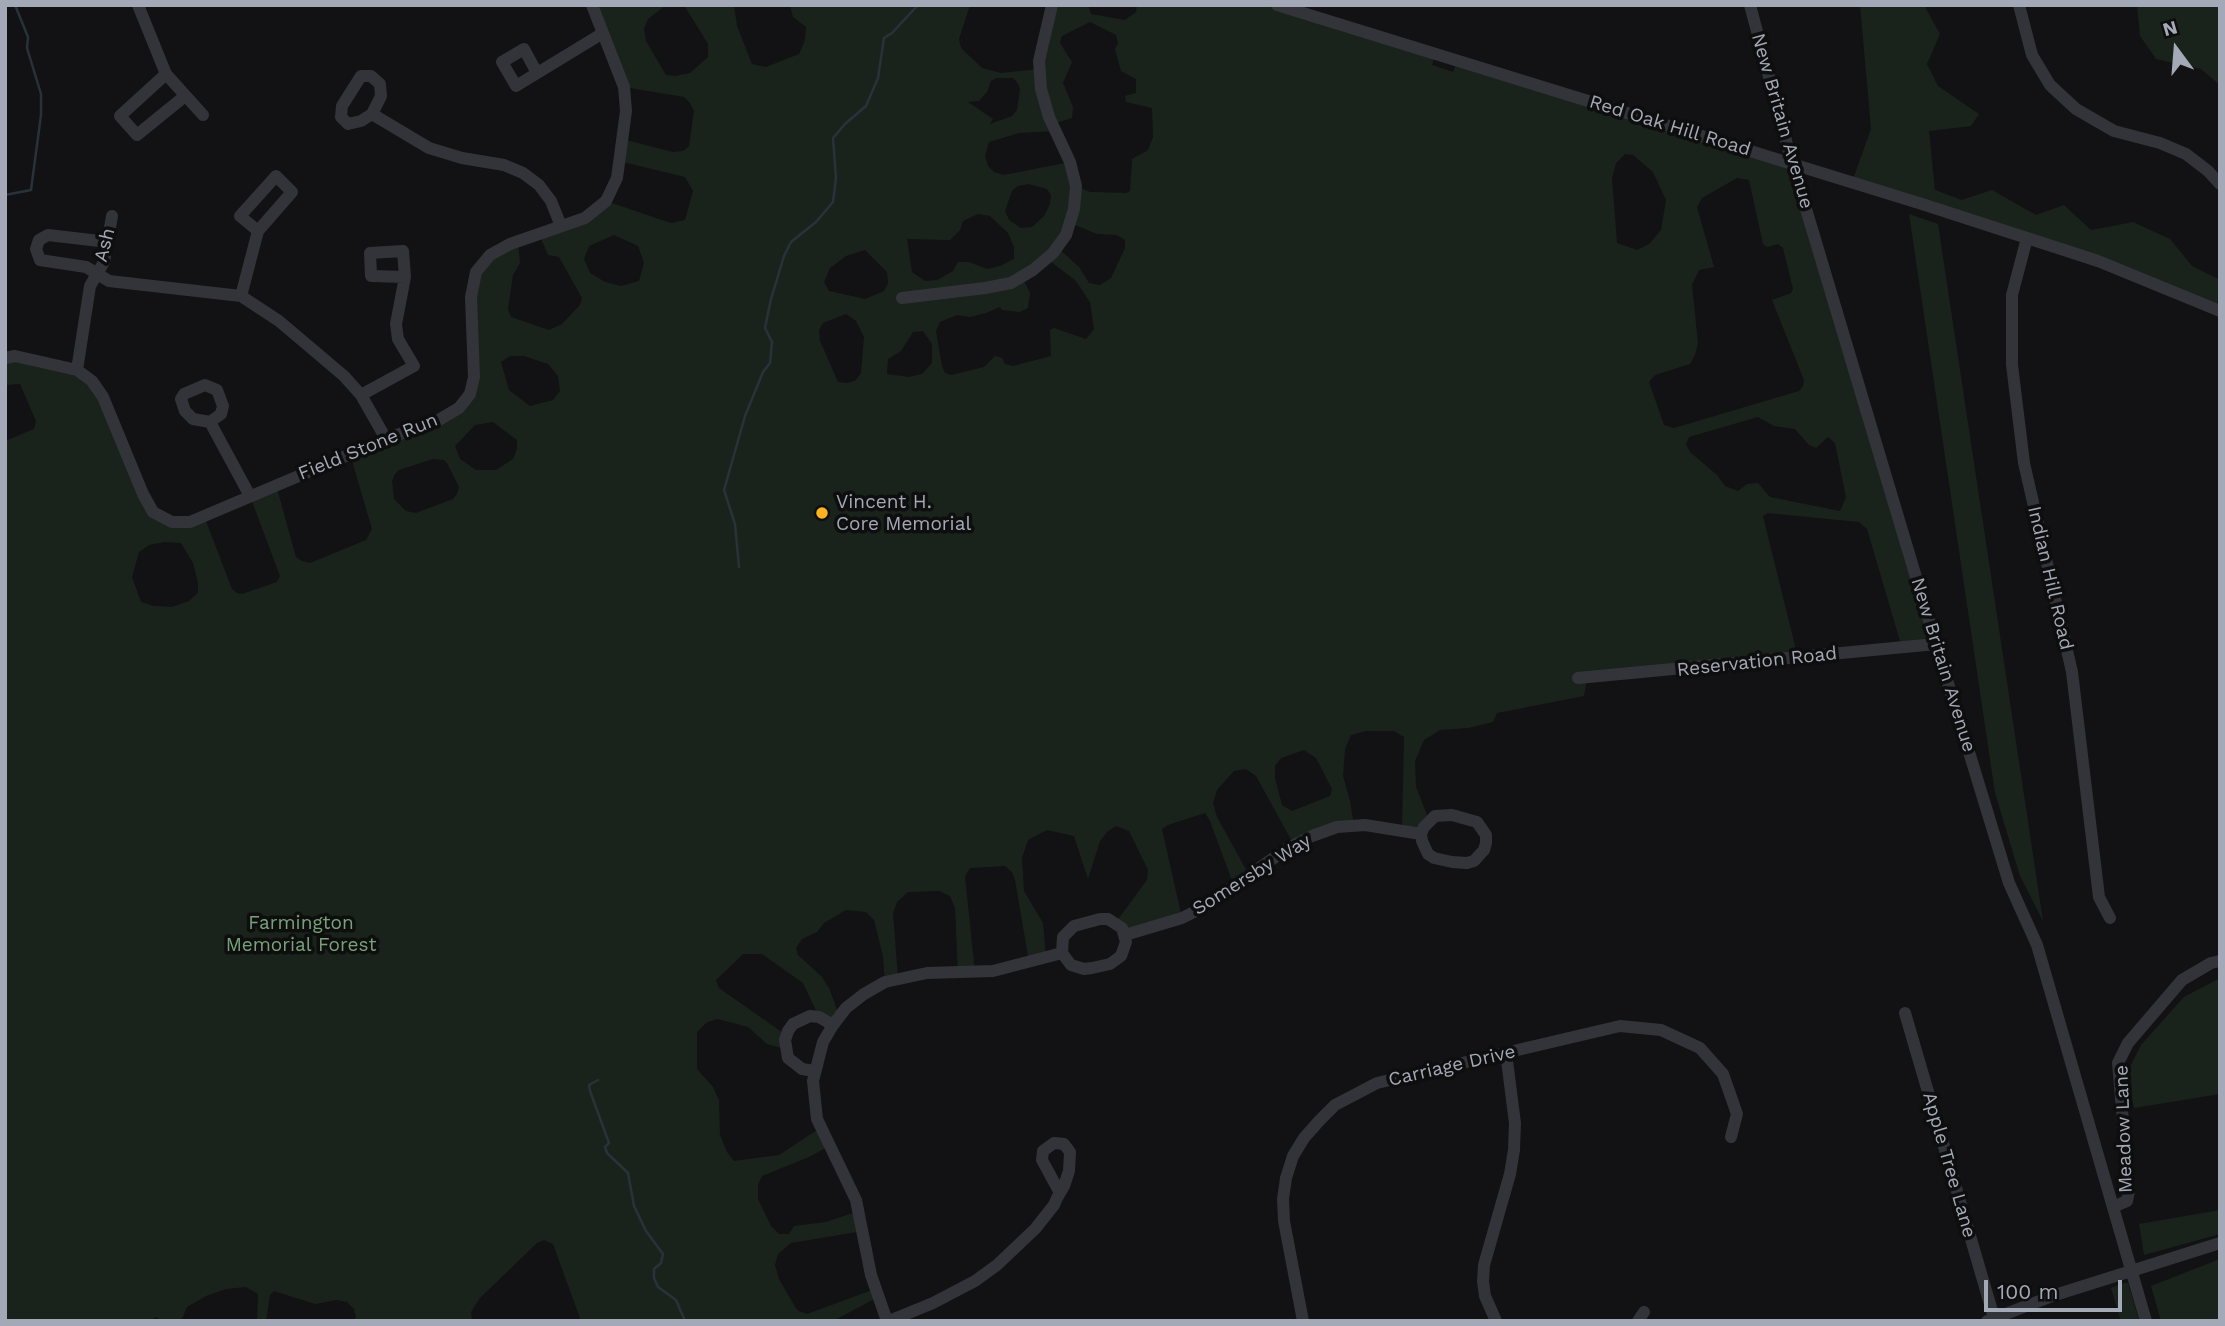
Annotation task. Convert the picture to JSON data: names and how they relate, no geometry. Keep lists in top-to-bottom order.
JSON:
{
  "streets": {
    "street": [
      "New Britain Avenue",
      "Red Oak Hill Road",
      "Ash",
      "Field Stone Run",
      "Indian Hill Road",
      "Reservation Road",
      "Somersby Way",
      "Carriage Drive",
      "Meadow Lane",
      "Apple Tree Lane"
    ]
  },
  "crossings": [
    ["New Britain Avenue", "Red Oak Hill Road"],
    ["New Britain Avenue", "Reservation Road"],
    ["New Britain Avenue", "Meadow Lane"],
    ["Red Oak Hill Road", "Indian Hill Road"],
    ["Ash", "Field Stone Run"]
  ],
  "parks": ["Farmington Memorial Forest"],
  "places": ["Vincent H. Core Memorial"],
  "scale_bar": "100 m",
  "north": "top"
}
